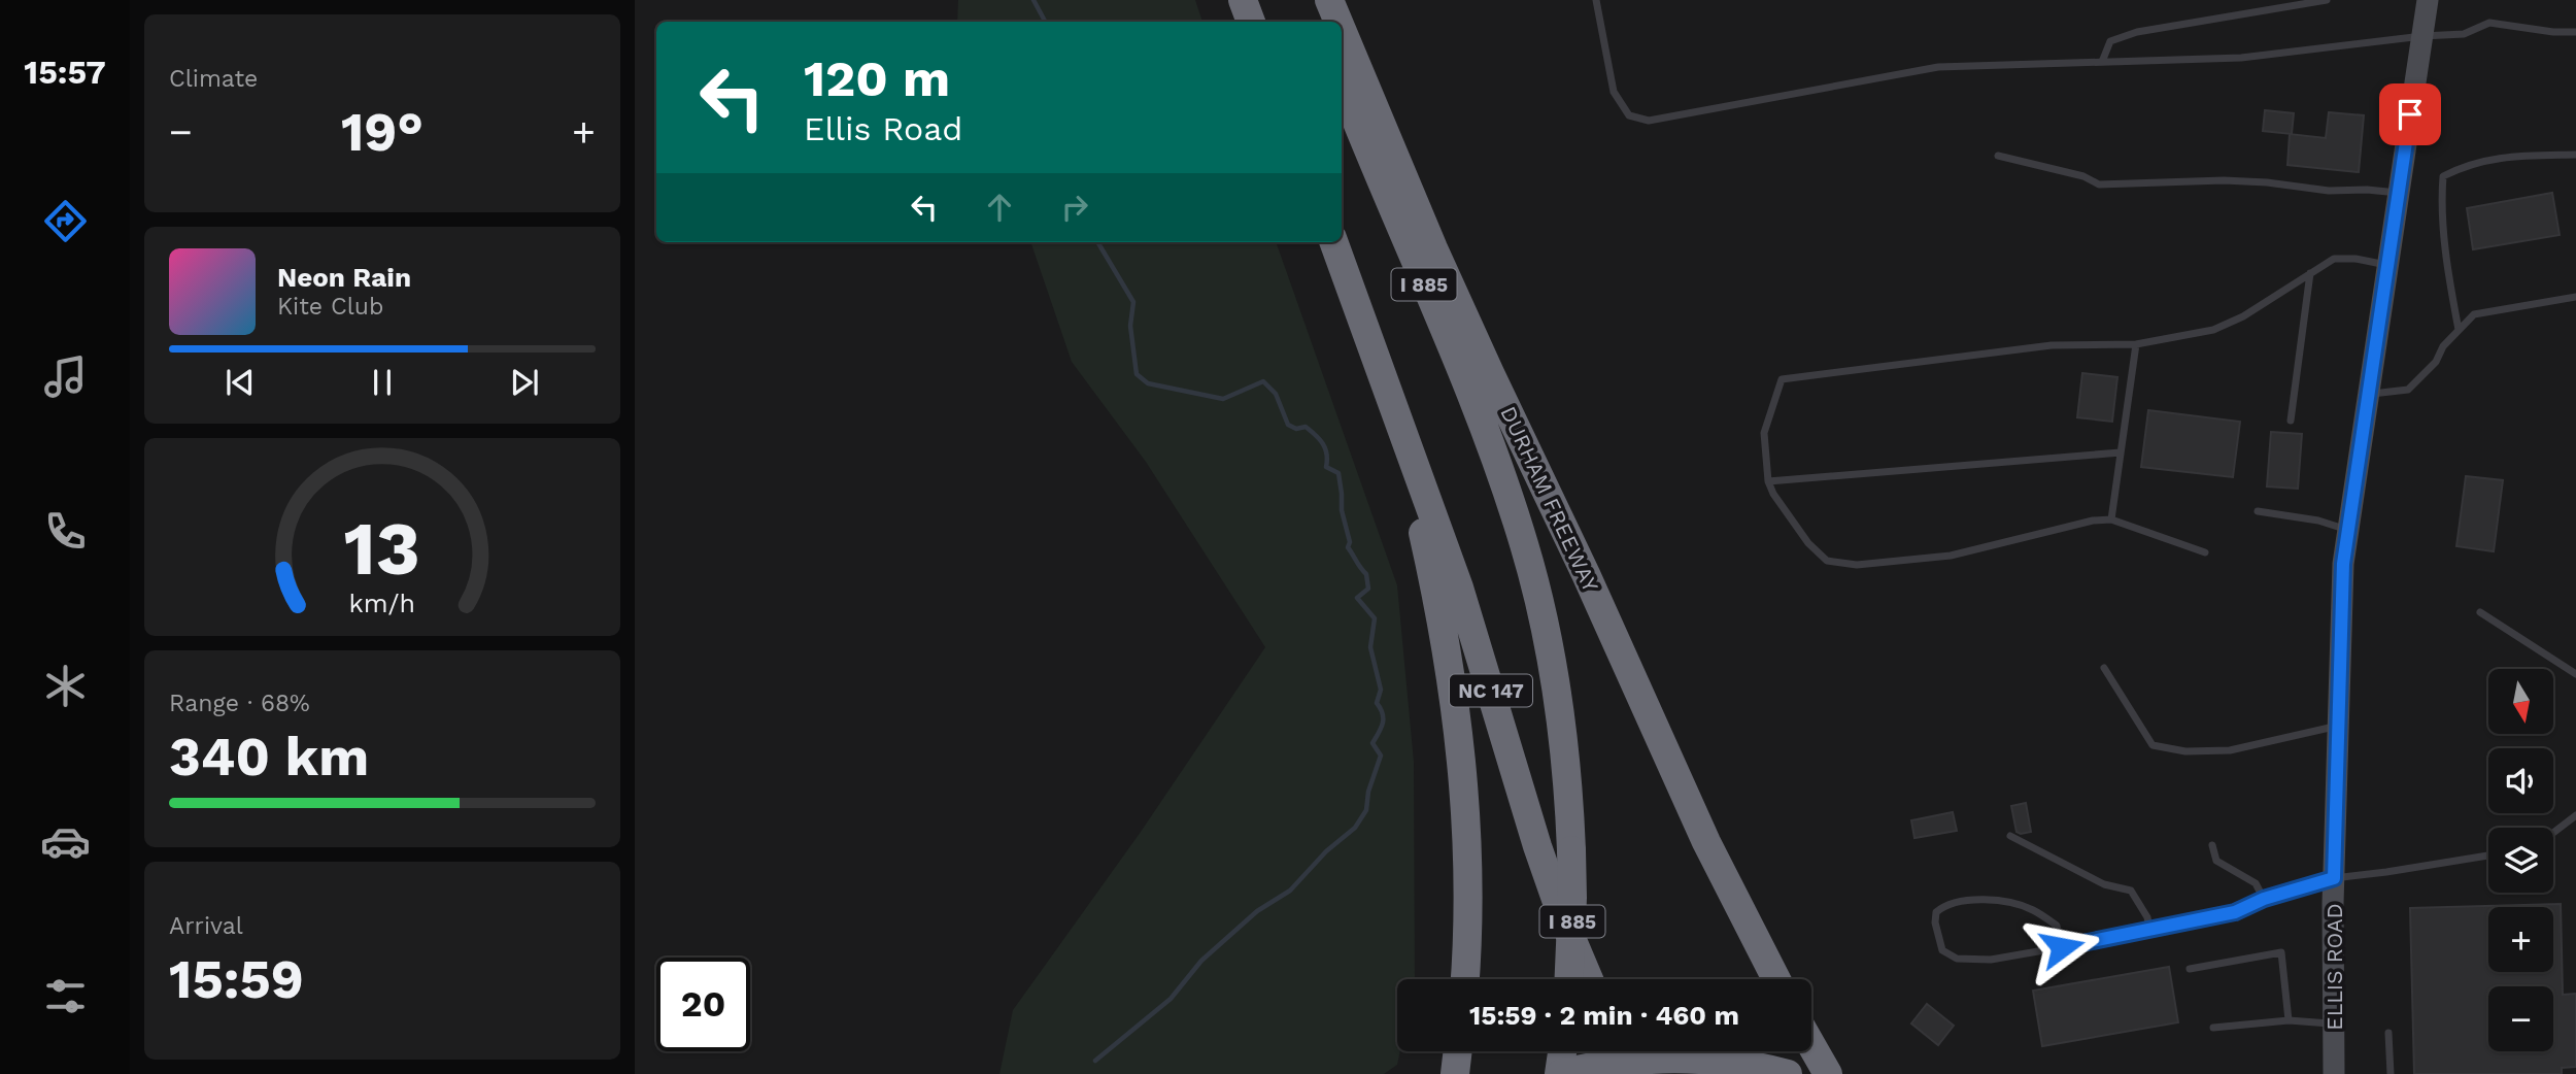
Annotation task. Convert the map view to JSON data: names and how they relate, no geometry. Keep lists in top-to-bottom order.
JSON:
{
  "streets": {
    "highway": ["I 885", "DURHAM FREEWAY", "NC 147"],
    "main road": ["ELLIS ROAD"]
  },
  "north": "bottom",
  "page": {
    "tabs": "15:57",
    "tile": [
      "Climate",
      ["Range · 68%", "340 km"],
      ["Arrival", "15:59"]
    ],
    "turn": ["120 m", "Ellis Road"],
    "heat": ["−", "19°", "+"],
    "song": ["Neon Rain", "Kite Club"],
    "map_buttons": ["+", "−"],
    "limit": "20",
    "trip": "15:59 · 2 min · 460 m",
    "gauge": ["13", "km/h"]
  }
}
